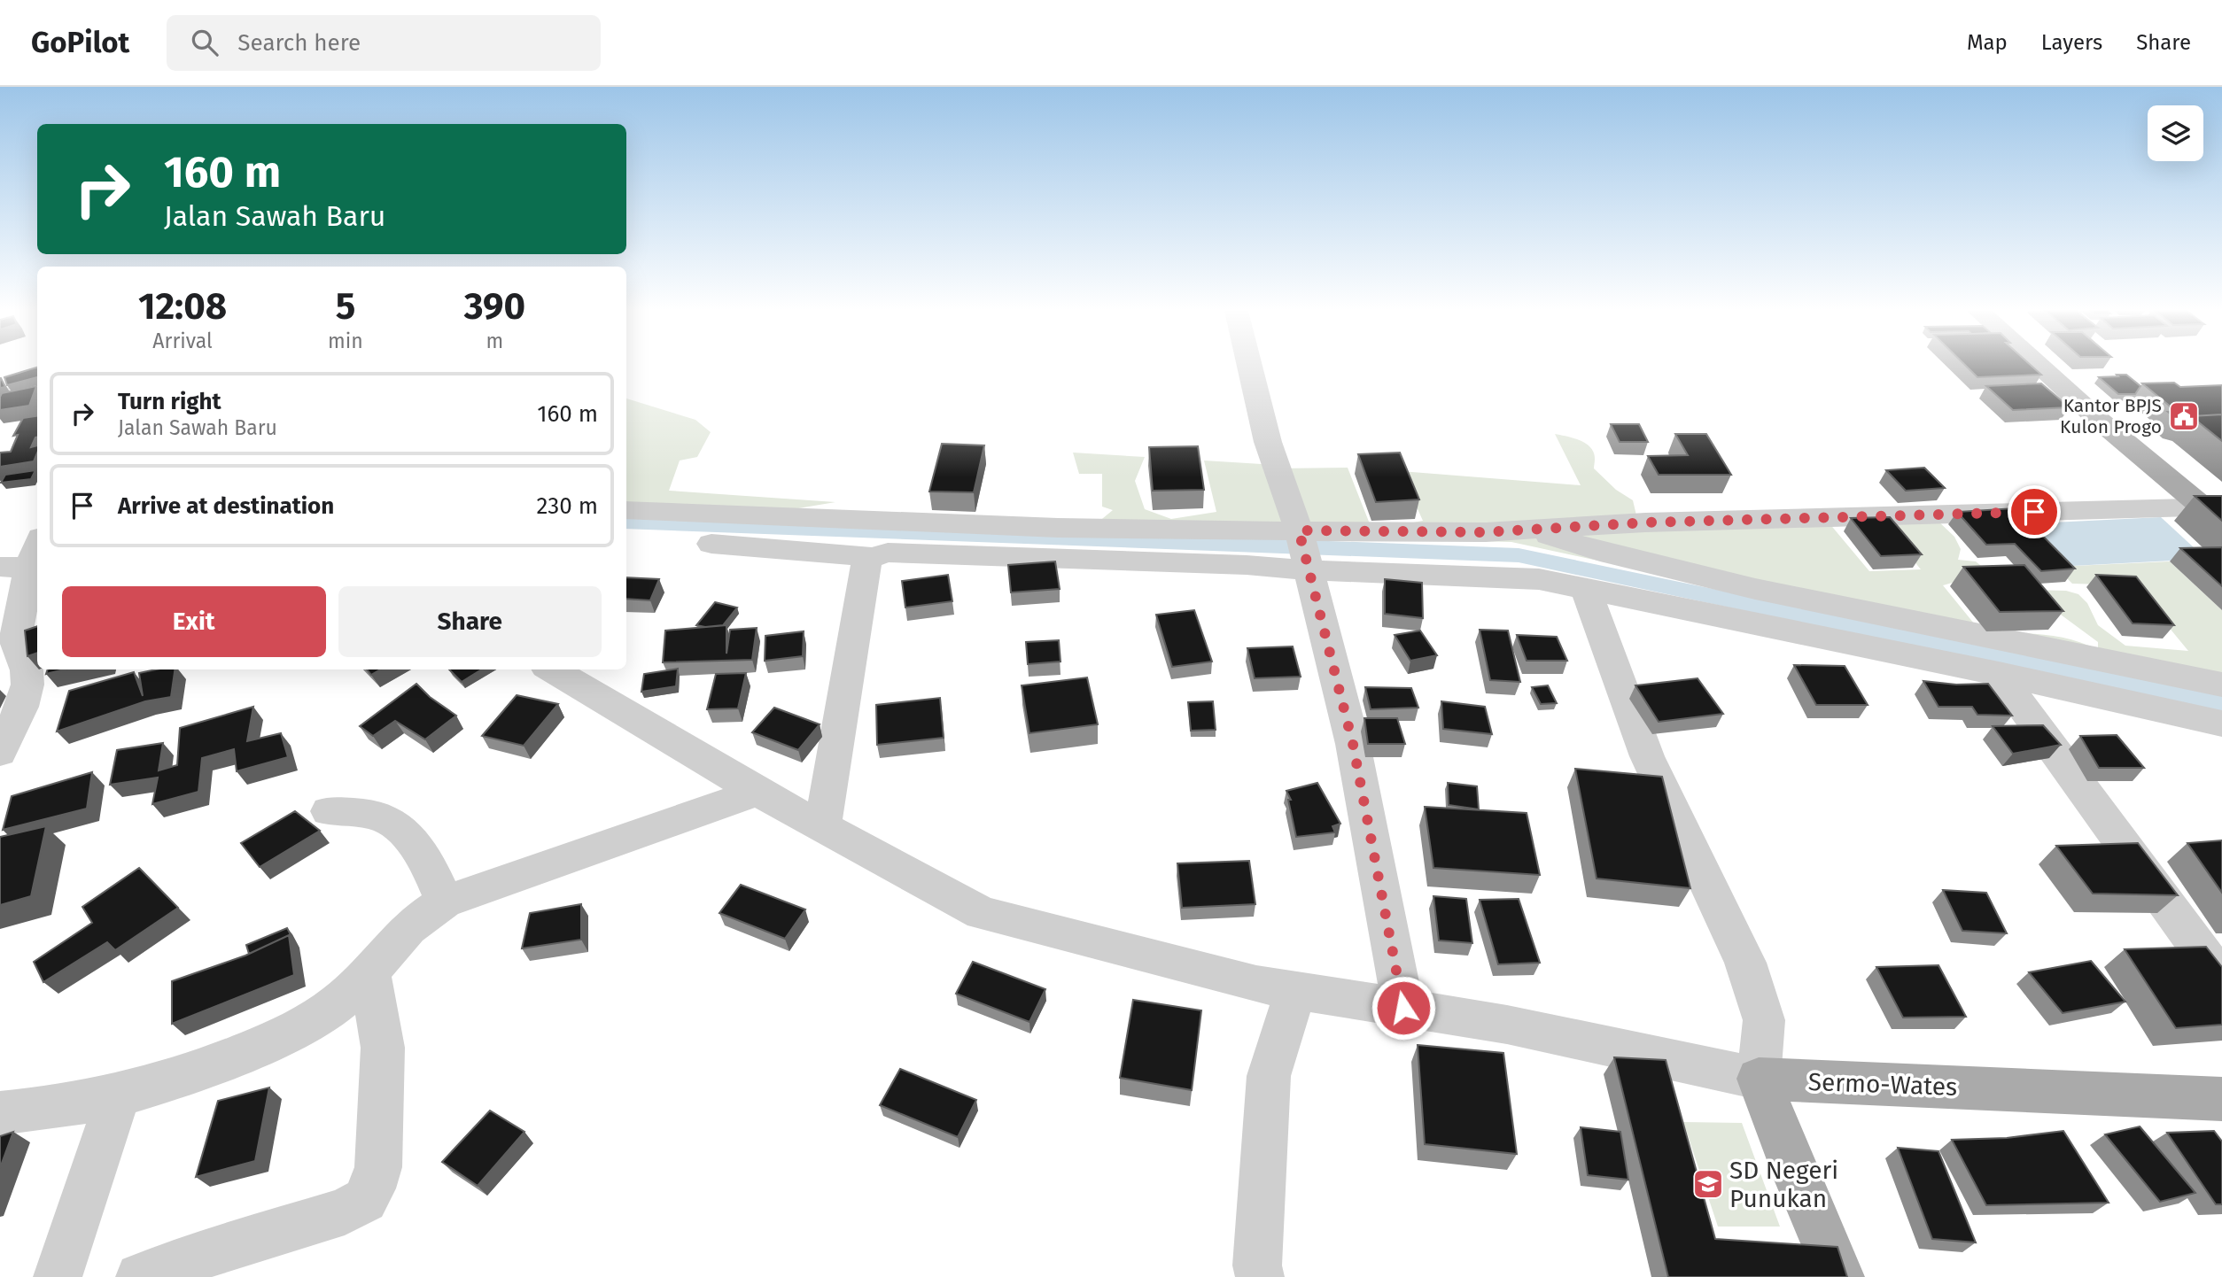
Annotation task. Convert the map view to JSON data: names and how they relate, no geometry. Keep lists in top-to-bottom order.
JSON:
{
  "streets": {
    "main road": ["Sermo-Wates"]
  },
  "places": {
    "public building": ["Kantor BPJS Kulon Progo"],
    "school or university": ["SD Negeri Punukan"]
  },
  "page": {
    "header": "GoPilot",
    "search": "Search here",
    "nav": ["Map", "Layers", "Share"],
    "turn": ["160 m", "Jalan Sawah Baru"],
    "eta": [
      "12:08",
      "Arrival",
      "5",
      "min",
      "390",
      "m"
    ],
    "list": [
      {
        "name": "Turn right",
        "note": "Jalan Sawah Baru",
        "value": "160 m"
      },
      {
        "name": "Arrive at destination",
        "value": "230 m"
      }
    ],
    "buttons": ["Exit", "Share"]
  }
}
